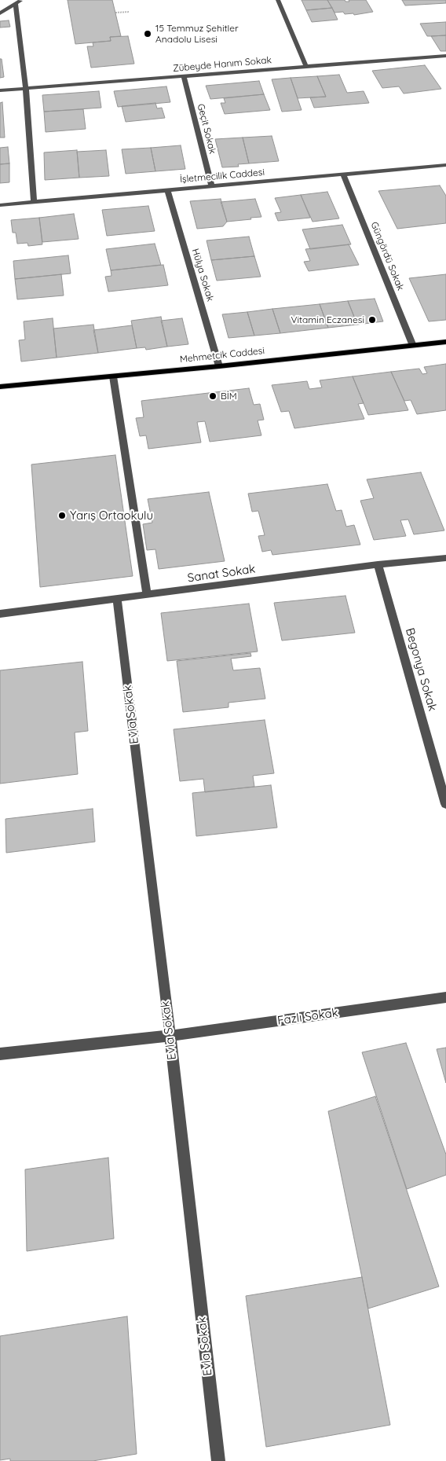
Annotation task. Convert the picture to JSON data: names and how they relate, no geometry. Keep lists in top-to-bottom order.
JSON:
{
  "streets": {
    "main road": ["Mehmetcik Caddesi"],
    "street": [
      "Zübeyde Hanım Sokak",
      "Geçit Sokak",
      "İşletmecilik Caddesi",
      "Güngördü Sokak",
      "Hülya Sokak",
      "Sanat Sokak",
      "Begonya Sokak",
      "Evla Sokak",
      "Fazlı Sokak"
    ]
  },
  "crossings": [
    ["Zübeyde Hanım Sokak", "Geçit Sokak"],
    ["Geçit Sokak", "İşletmecilik Caddesi"],
    ["İşletmecilik Caddesi", "Güngördü Sokak"],
    ["İşletmecilik Caddesi", "Hülya Sokak"],
    ["Güngördü Sokak", "Mehmetcik Caddesi"],
    ["Hülya Sokak", "Mehmetcik Caddesi"],
    ["Sanat Sokak", "Begonya Sokak"],
    ["Sanat Sokak", "Evla Sokak"],
    ["Evla Sokak", "Fazlı Sokak"]
  ],
  "places": [
    "15 Temmuz Şehitler Anadolu Lisesi",
    "Vitamin Eczanesi",
    "BİM",
    "Yarış Ortaokulu"
  ]
}
